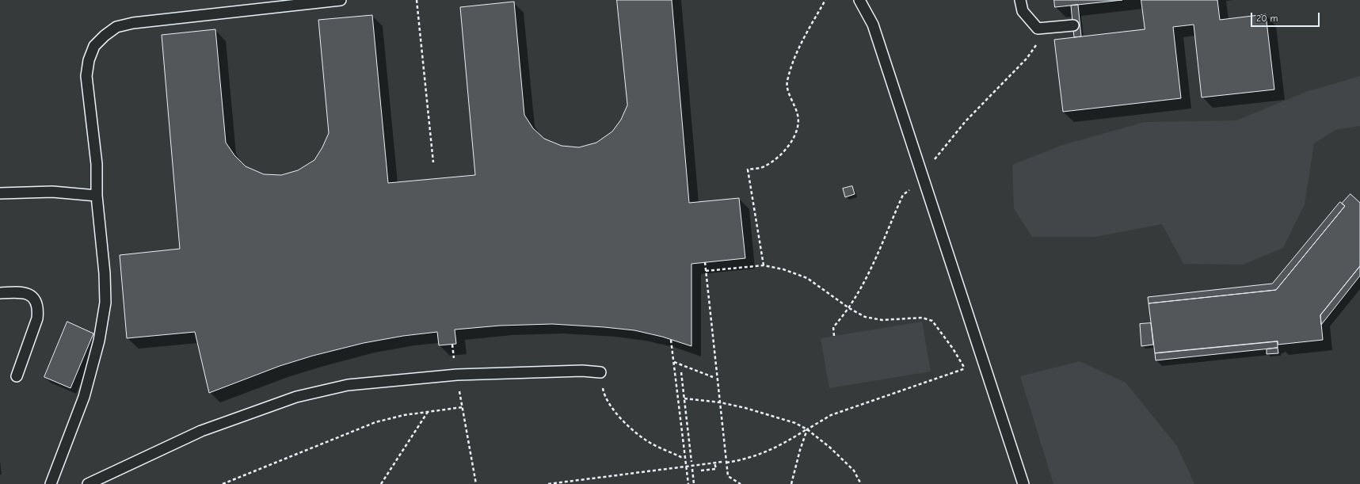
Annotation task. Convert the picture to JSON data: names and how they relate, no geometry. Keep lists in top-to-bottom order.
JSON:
{
  "scale_bar": "20 m"
}
